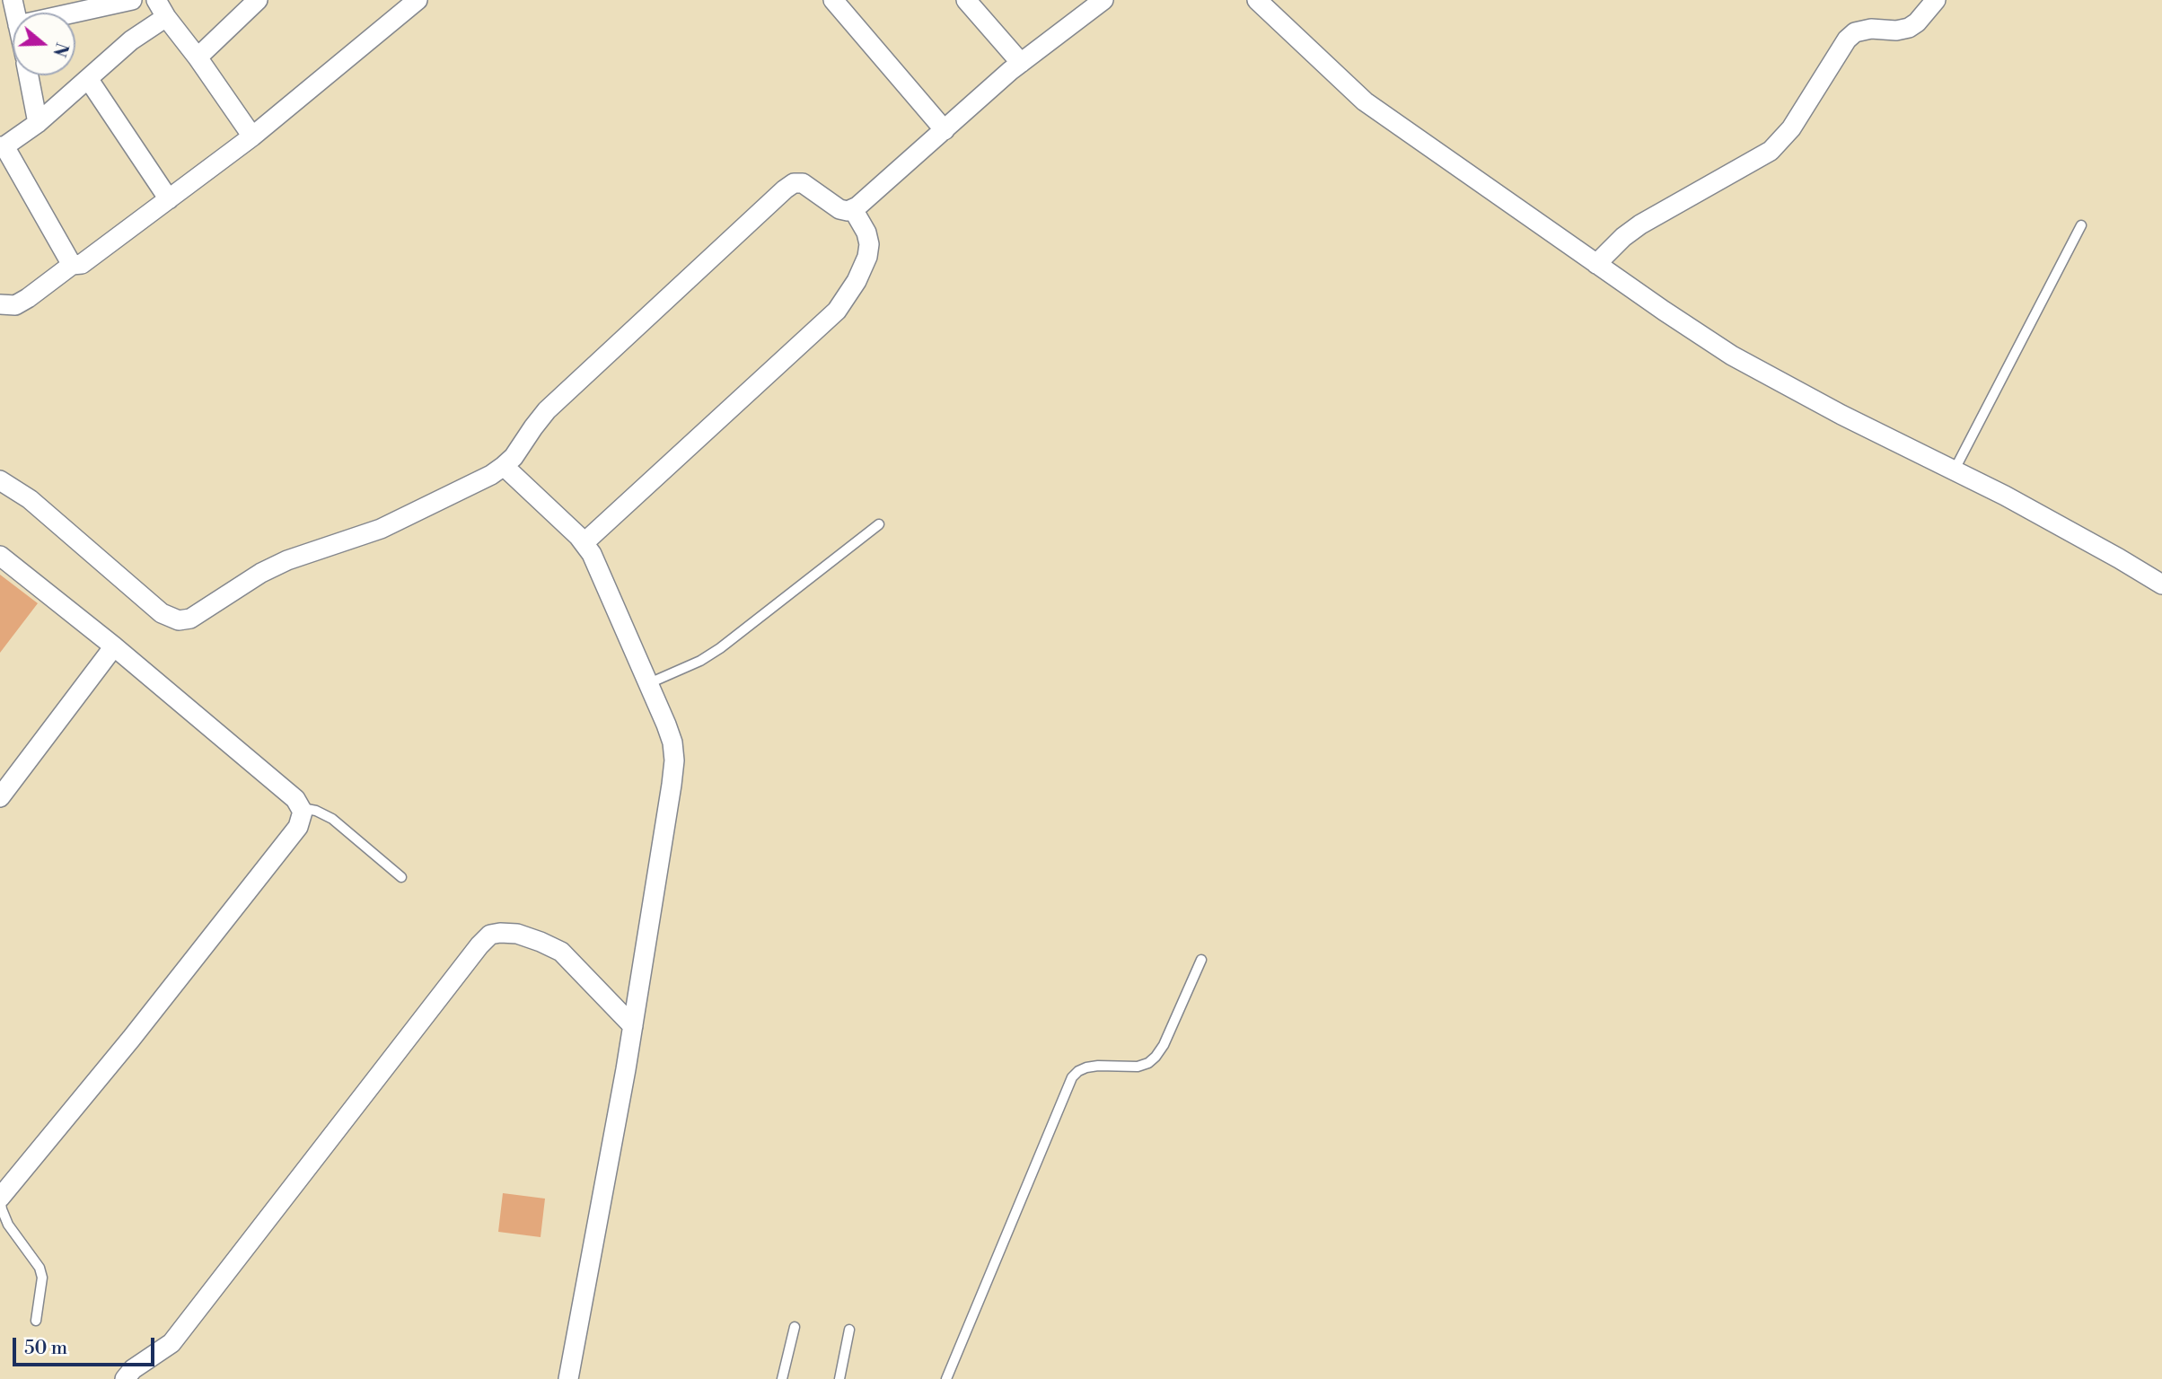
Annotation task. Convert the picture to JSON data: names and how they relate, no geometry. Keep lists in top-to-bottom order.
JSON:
{
  "scale_bar": "50 m",
  "north": "right"
}
